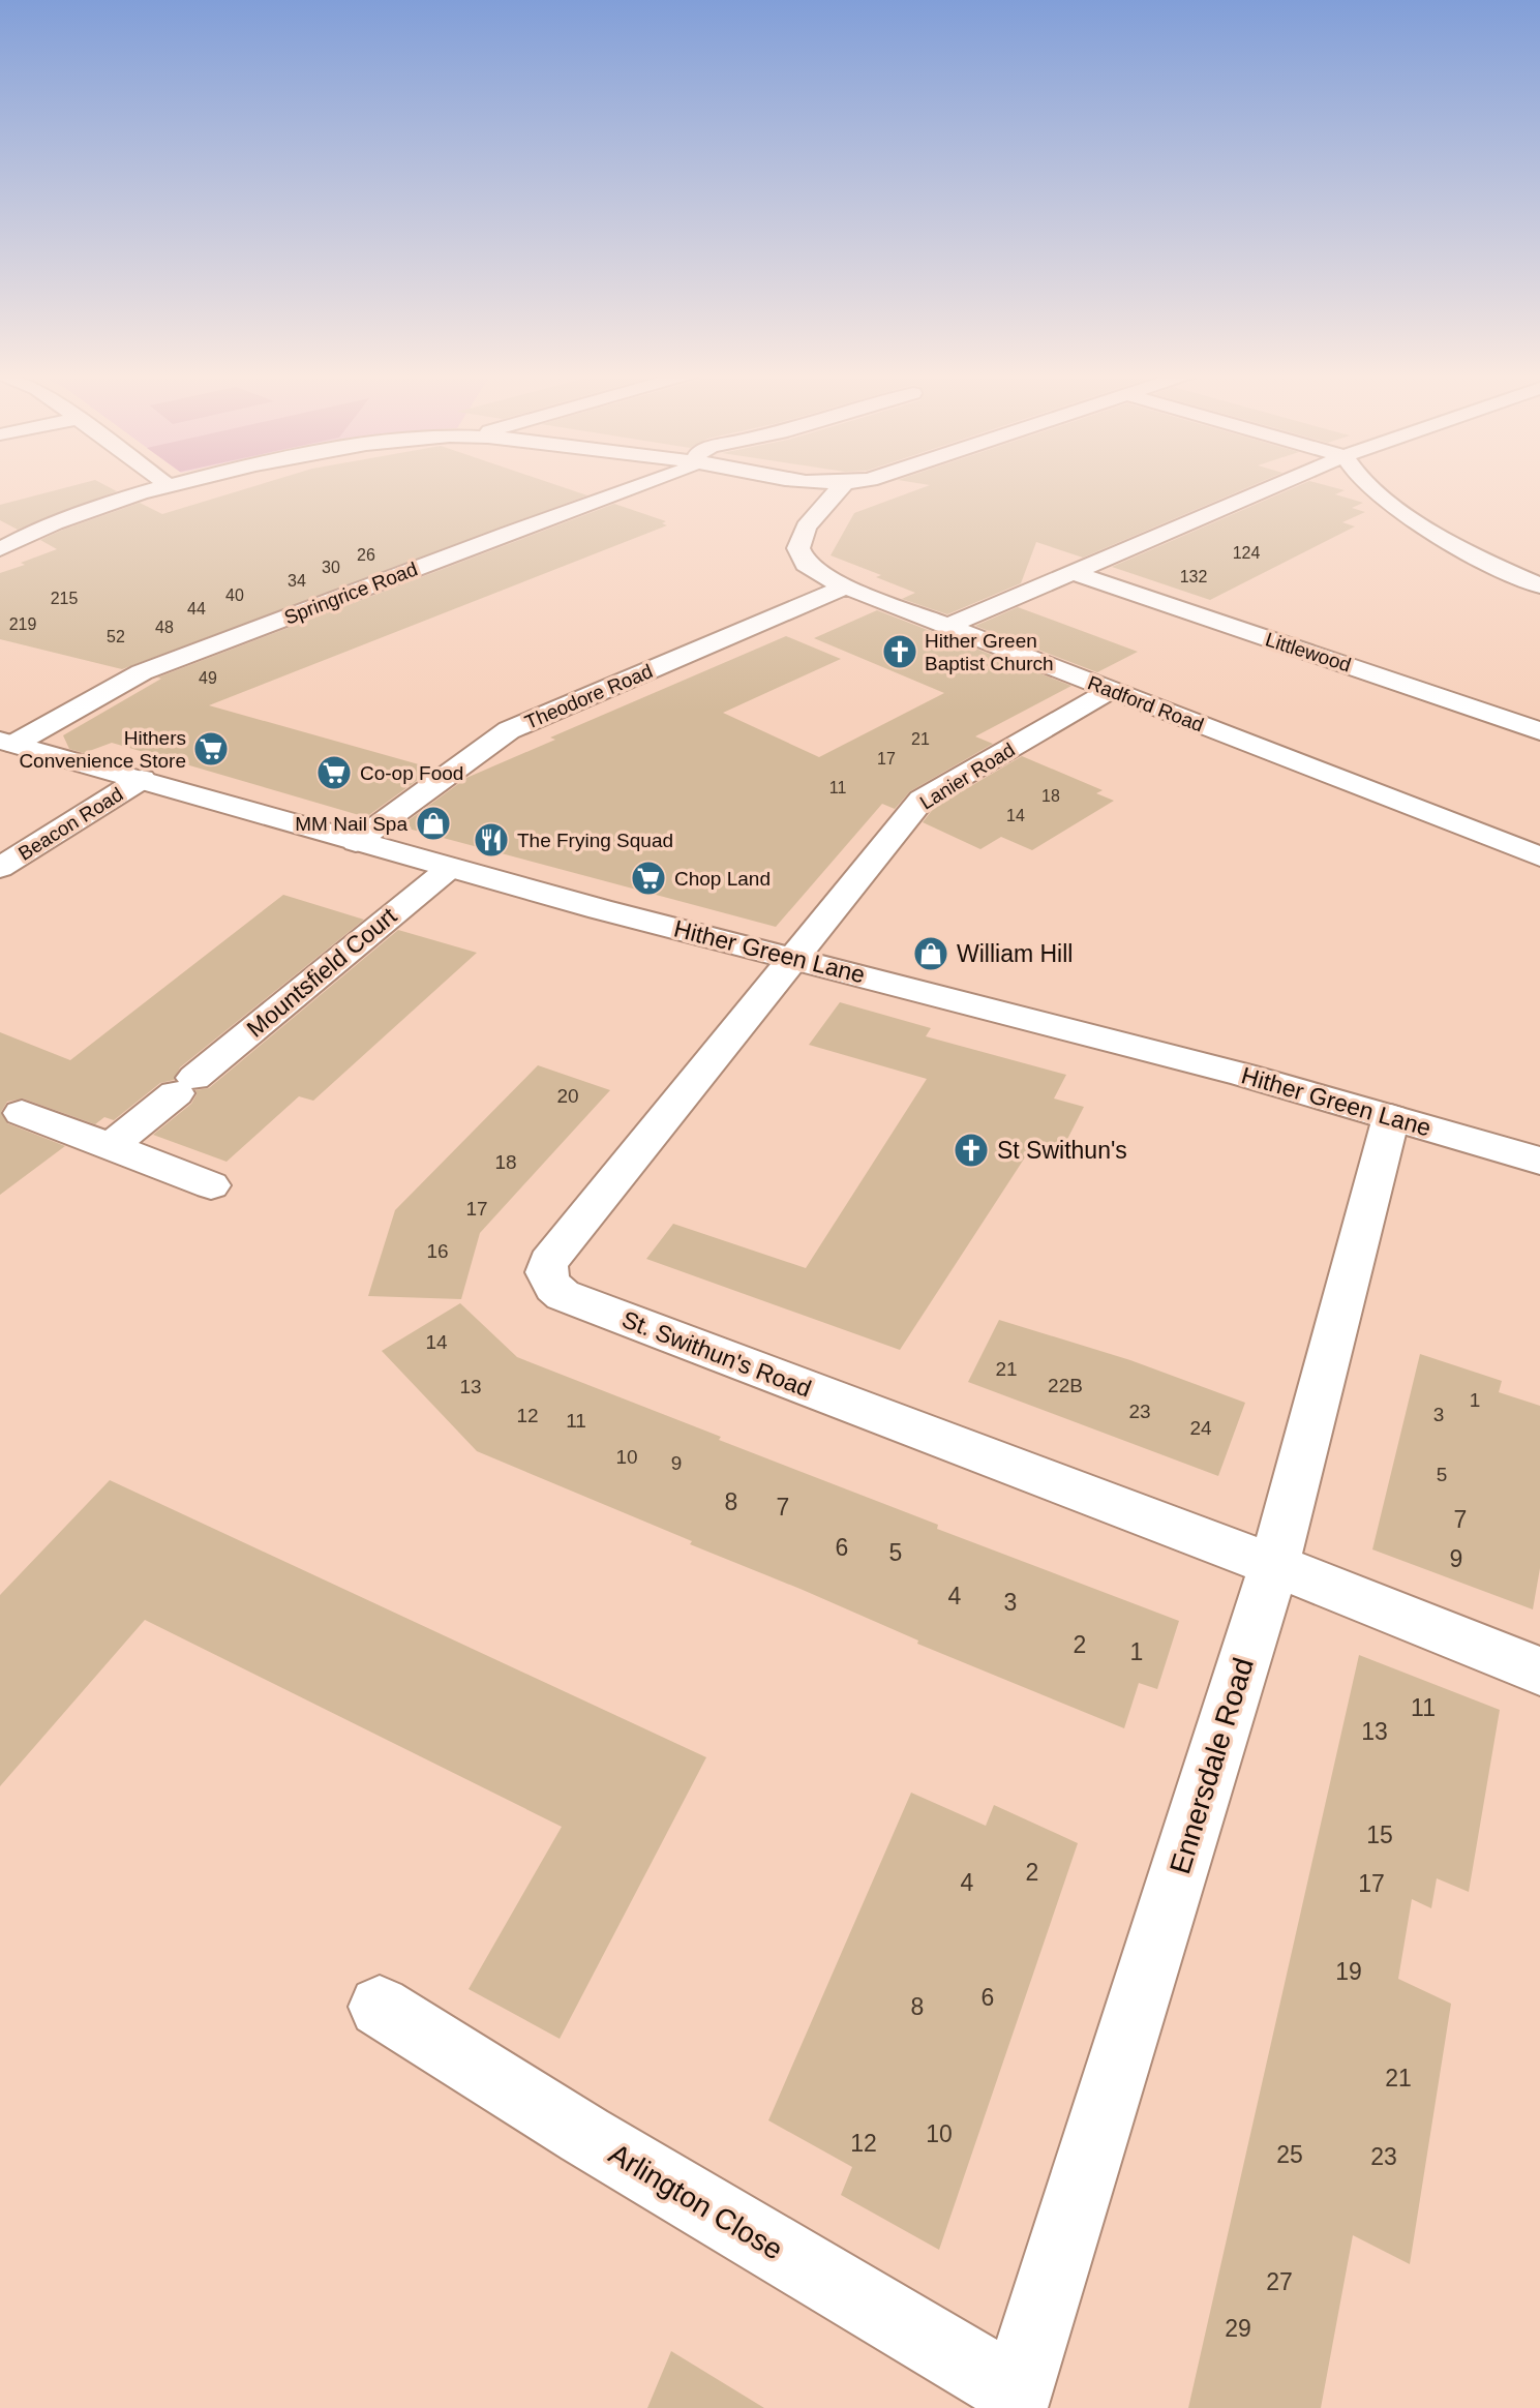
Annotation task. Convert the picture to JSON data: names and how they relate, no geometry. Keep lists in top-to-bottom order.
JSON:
{
  "streets": {
    "street": [
      "Springrice Road",
      "Littlewood",
      "Theodore Road",
      "Radford Road",
      "Lanier Road",
      "Beacon Road",
      "Hither Green Lane",
      "Mountsfield Court",
      "St. Swithun's Road",
      "Ennersdale Road",
      "Arlington Close"
    ]
  },
  "crossings": [
    ["Springrice Road", "Hither Green Lane"],
    ["Theodore Road", "Radford Road"],
    ["Theodore Road", "Hither Green Lane"],
    ["Radford Road", "Lanier Road"],
    ["Lanier Road", "Hither Green Lane"],
    ["Lanier Road", "St. Swithun's Road"],
    ["Beacon Road", "Hither Green Lane"],
    ["Hither Green Lane", "Mountsfield Court"],
    ["Hither Green Lane", "St. Swithun's Road"],
    ["Hither Green Lane", "Ennersdale Road"],
    ["St. Swithun's Road", "Ennersdale Road"],
    ["Ennersdale Road", "Arlington Close"]
  ],
  "places": {
    "church": ["Hither Green Baptist Church", "St Swithun's"],
    "supermarket": ["Hithers Convenience Store", "Co-op Food", "Chop Land"],
    "shop": ["MM Nail Spa", "William Hill"],
    "restaurant": ["The Frying Squad"]
  },
  "house_numbers": [
    "124",
    "26",
    "30",
    "132",
    "34",
    "40",
    "215",
    "44",
    "219",
    "48",
    "52",
    "49",
    "21",
    "17",
    "11",
    "18",
    "14",
    "20",
    "18",
    "17",
    "16",
    "14",
    "21",
    "22B",
    "13",
    "1",
    "23",
    "3",
    "12",
    "11",
    "24",
    "10",
    "9",
    "5",
    "8",
    "7",
    "7",
    "6",
    "5",
    "9",
    "4",
    "3",
    "2",
    "1",
    "11",
    "13",
    "15",
    "2",
    "4",
    "17",
    "19",
    "6",
    "8",
    "21",
    "10",
    "12",
    "25",
    "23",
    "27",
    "29"
  ]
}
